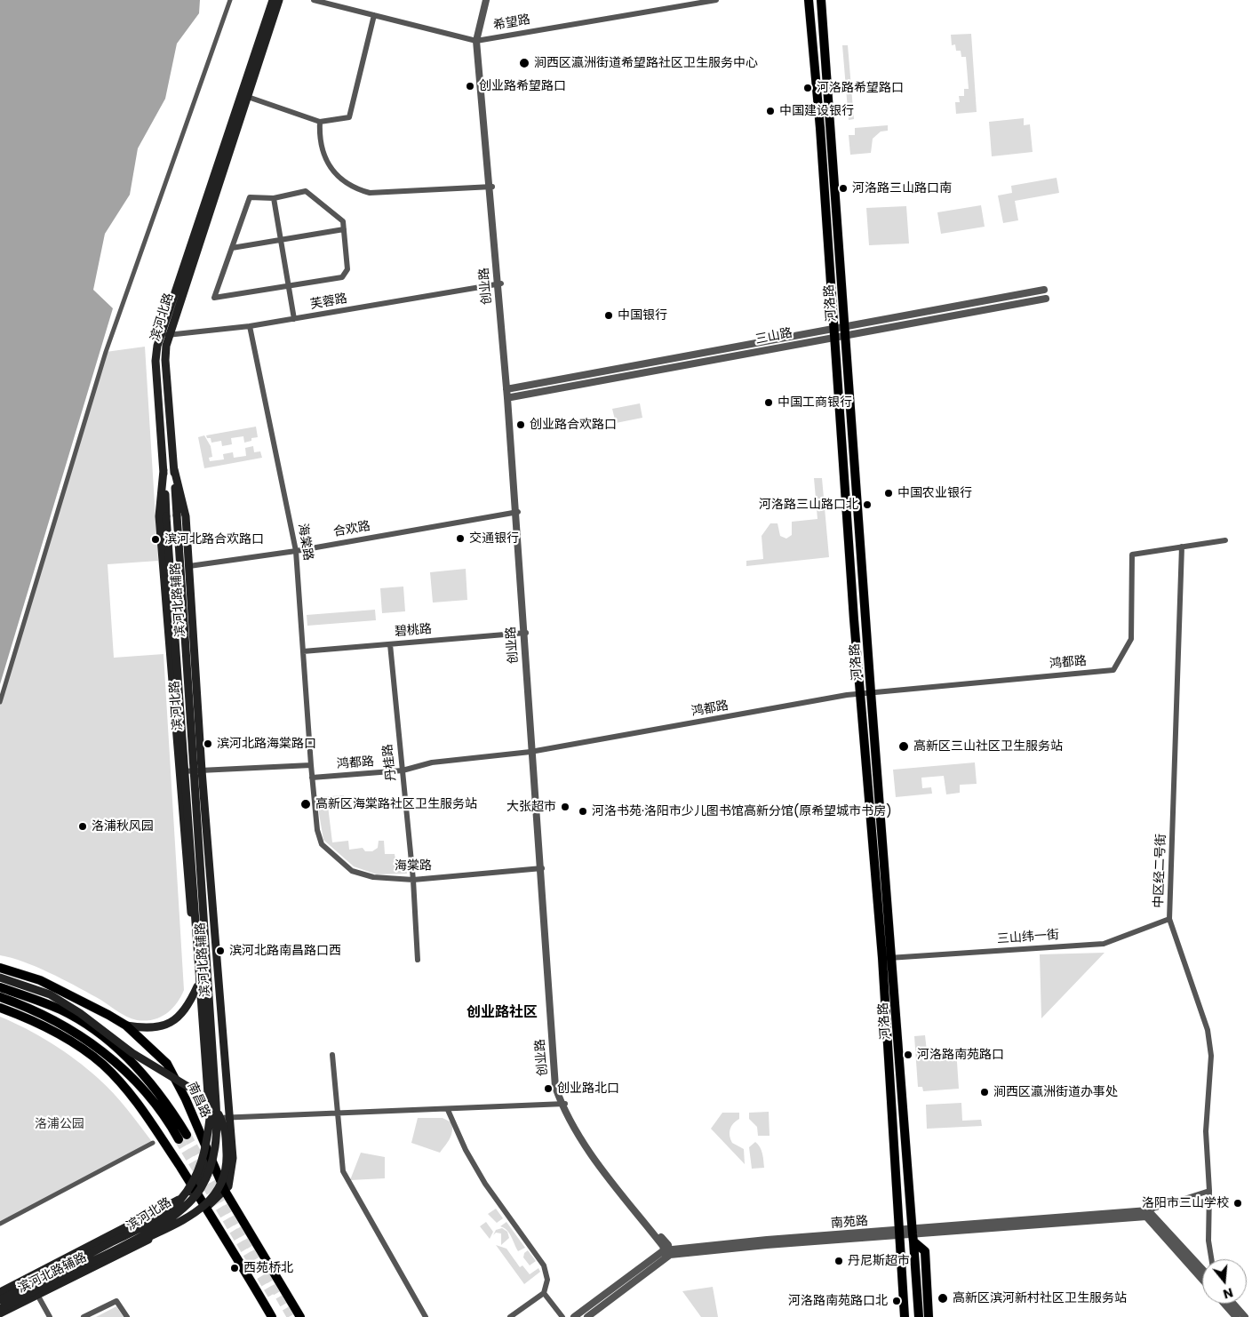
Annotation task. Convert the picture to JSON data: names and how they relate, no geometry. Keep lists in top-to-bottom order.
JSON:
{
  "streets": {
    "main road": [
      "河洛路",
      "滨河北路",
      "滨河北路辅路",
      "南昌路"
    ],
    "street": [
      "希望路",
      "创业路",
      "芙蓉路",
      "三山路",
      "合欢路",
      "海棠路",
      "碧桃路",
      "鸿都路",
      "丹桂路",
      "中区经二号街",
      "三山纬一街",
      "南苑路"
    ]
  },
  "crossings": [
    ["希望路", "创业路"],
    ["创业路", "芙蓉路"],
    ["创业路", "三山路"],
    ["创业路", "合欢路"],
    ["创业路", "海棠路"],
    ["创业路", "碧桃路"],
    ["创业路", "鸿都路"],
    ["创业路", "南苑路"],
    ["芙蓉路", "滨河北路"],
    ["芙蓉路", "海棠路"],
    ["河洛路", "三山路"],
    ["河洛路", "鸿都路"],
    ["河洛路", "三山纬一街"],
    ["河洛路", "南苑路"],
    ["滨河北路", "滨河北路辅路"],
    ["合欢路", "海棠路"],
    ["合欢路", "滨河北路辅路"],
    ["海棠路", "碧桃路"],
    ["海棠路", "鸿都路"],
    ["海棠路", "丹桂路"],
    ["滨河北路辅路", "南昌路"],
    ["碧桃路", "丹桂路"],
    ["鸿都路", "丹桂路"],
    ["鸿都路", "中区经二号街"],
    ["中区经二号街", "三山纬一街"]
  ],
  "districts": ["创业路社区"],
  "parks": ["洛浦公园"],
  "places": [
    "涧西区瀛洲街道希望路社区卫生服务中心",
    "创业路希望路口",
    "河洛路希望路口",
    "中国建设银行",
    "河洛路三山路口南",
    "中国银行",
    "中国工商银行",
    "创业路合欢路口",
    "中国农业银行",
    "河洛路三山路口北",
    "交通银行",
    "滨河北路合欢路口",
    "滨河北路海棠路口",
    "高新区三山社区卫生服务站",
    "高新区海棠路社区卫生服务站",
    "大张超市",
    "河洛书苑·洛阳市少儿图书馆高新分馆(原希望城市书房)",
    "洛浦秋风园",
    "滨河北路南昌路口西",
    "河洛路南苑路口",
    "创业路北口",
    "涧西区瀛洲街道办事处",
    "洛阳市三山学校",
    "丹尼斯超市",
    "西苑桥北",
    "高新区滨河新村社区卫生服务站",
    "河洛路南苑路口北"
  ],
  "north": "bottom"
}
